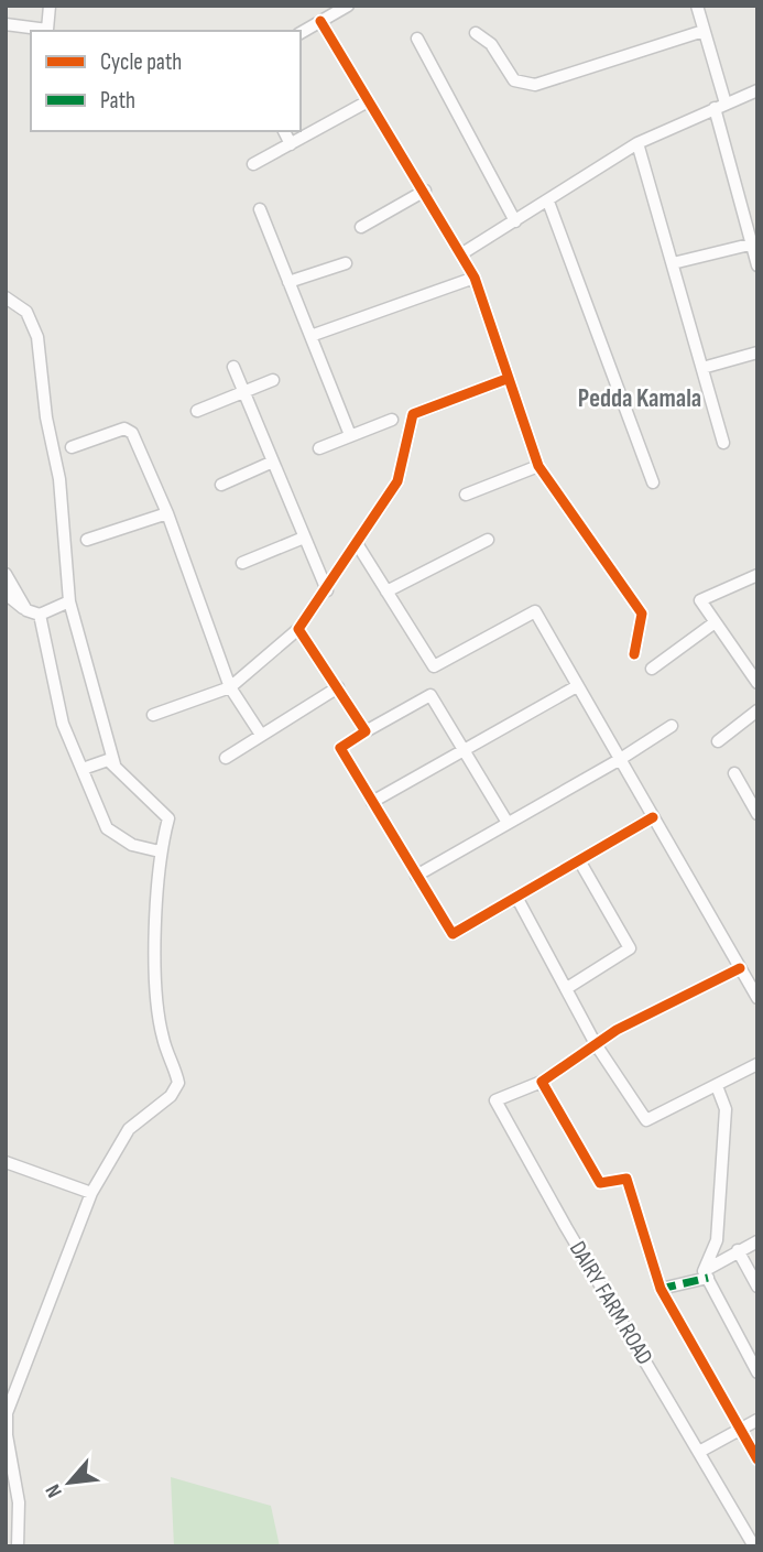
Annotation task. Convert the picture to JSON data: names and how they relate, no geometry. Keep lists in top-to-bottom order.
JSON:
{
  "streets": {
    "street": ["DAIRY FARM ROAD"]
  },
  "districts": ["Pedda Kamala"],
  "legend": ["Cycle path", "Path"],
  "north": "bottom left"
}
